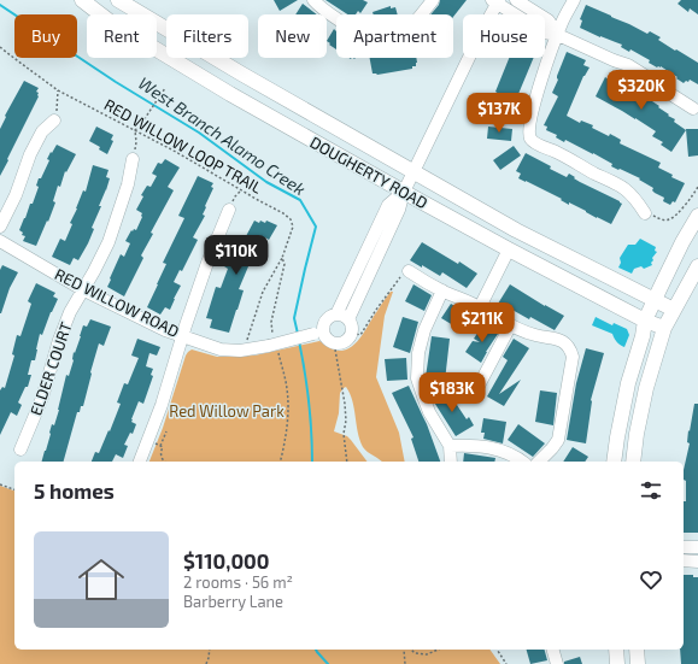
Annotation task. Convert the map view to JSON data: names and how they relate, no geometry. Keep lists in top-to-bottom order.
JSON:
{
  "streets": {
    "main road": ["DOUGHERTY ROAD"],
    "street": ["RED WILLOW ROAD", "ELDER COURT"],
    "path": ["RED WILLOW LOOP TRAIL"]
  },
  "crossings": [
    ["RED WILLOW LOOP TRAIL", "RED WILLOW ROAD"],
    ["RED WILLOW ROAD", "ELDER COURT"]
  ],
  "water": ["West Branch Alamo Creek"],
  "parks": ["Red Willow Park"],
  "page": {
    "chip": [
      "Buy",
      "Rent",
      "Filters",
      "New",
      "Apartment",
      "House"
    ],
    "price": [
      "$320K",
      "$137K",
      "$110K",
      "$211K",
      "$183K"
    ],
    "heading": "5 homes",
    "list": [
      {
        "name": "$110,000",
        "note": "2 rooms · 56 m² · Barberry Lane"
      }
    ]
  }
}
